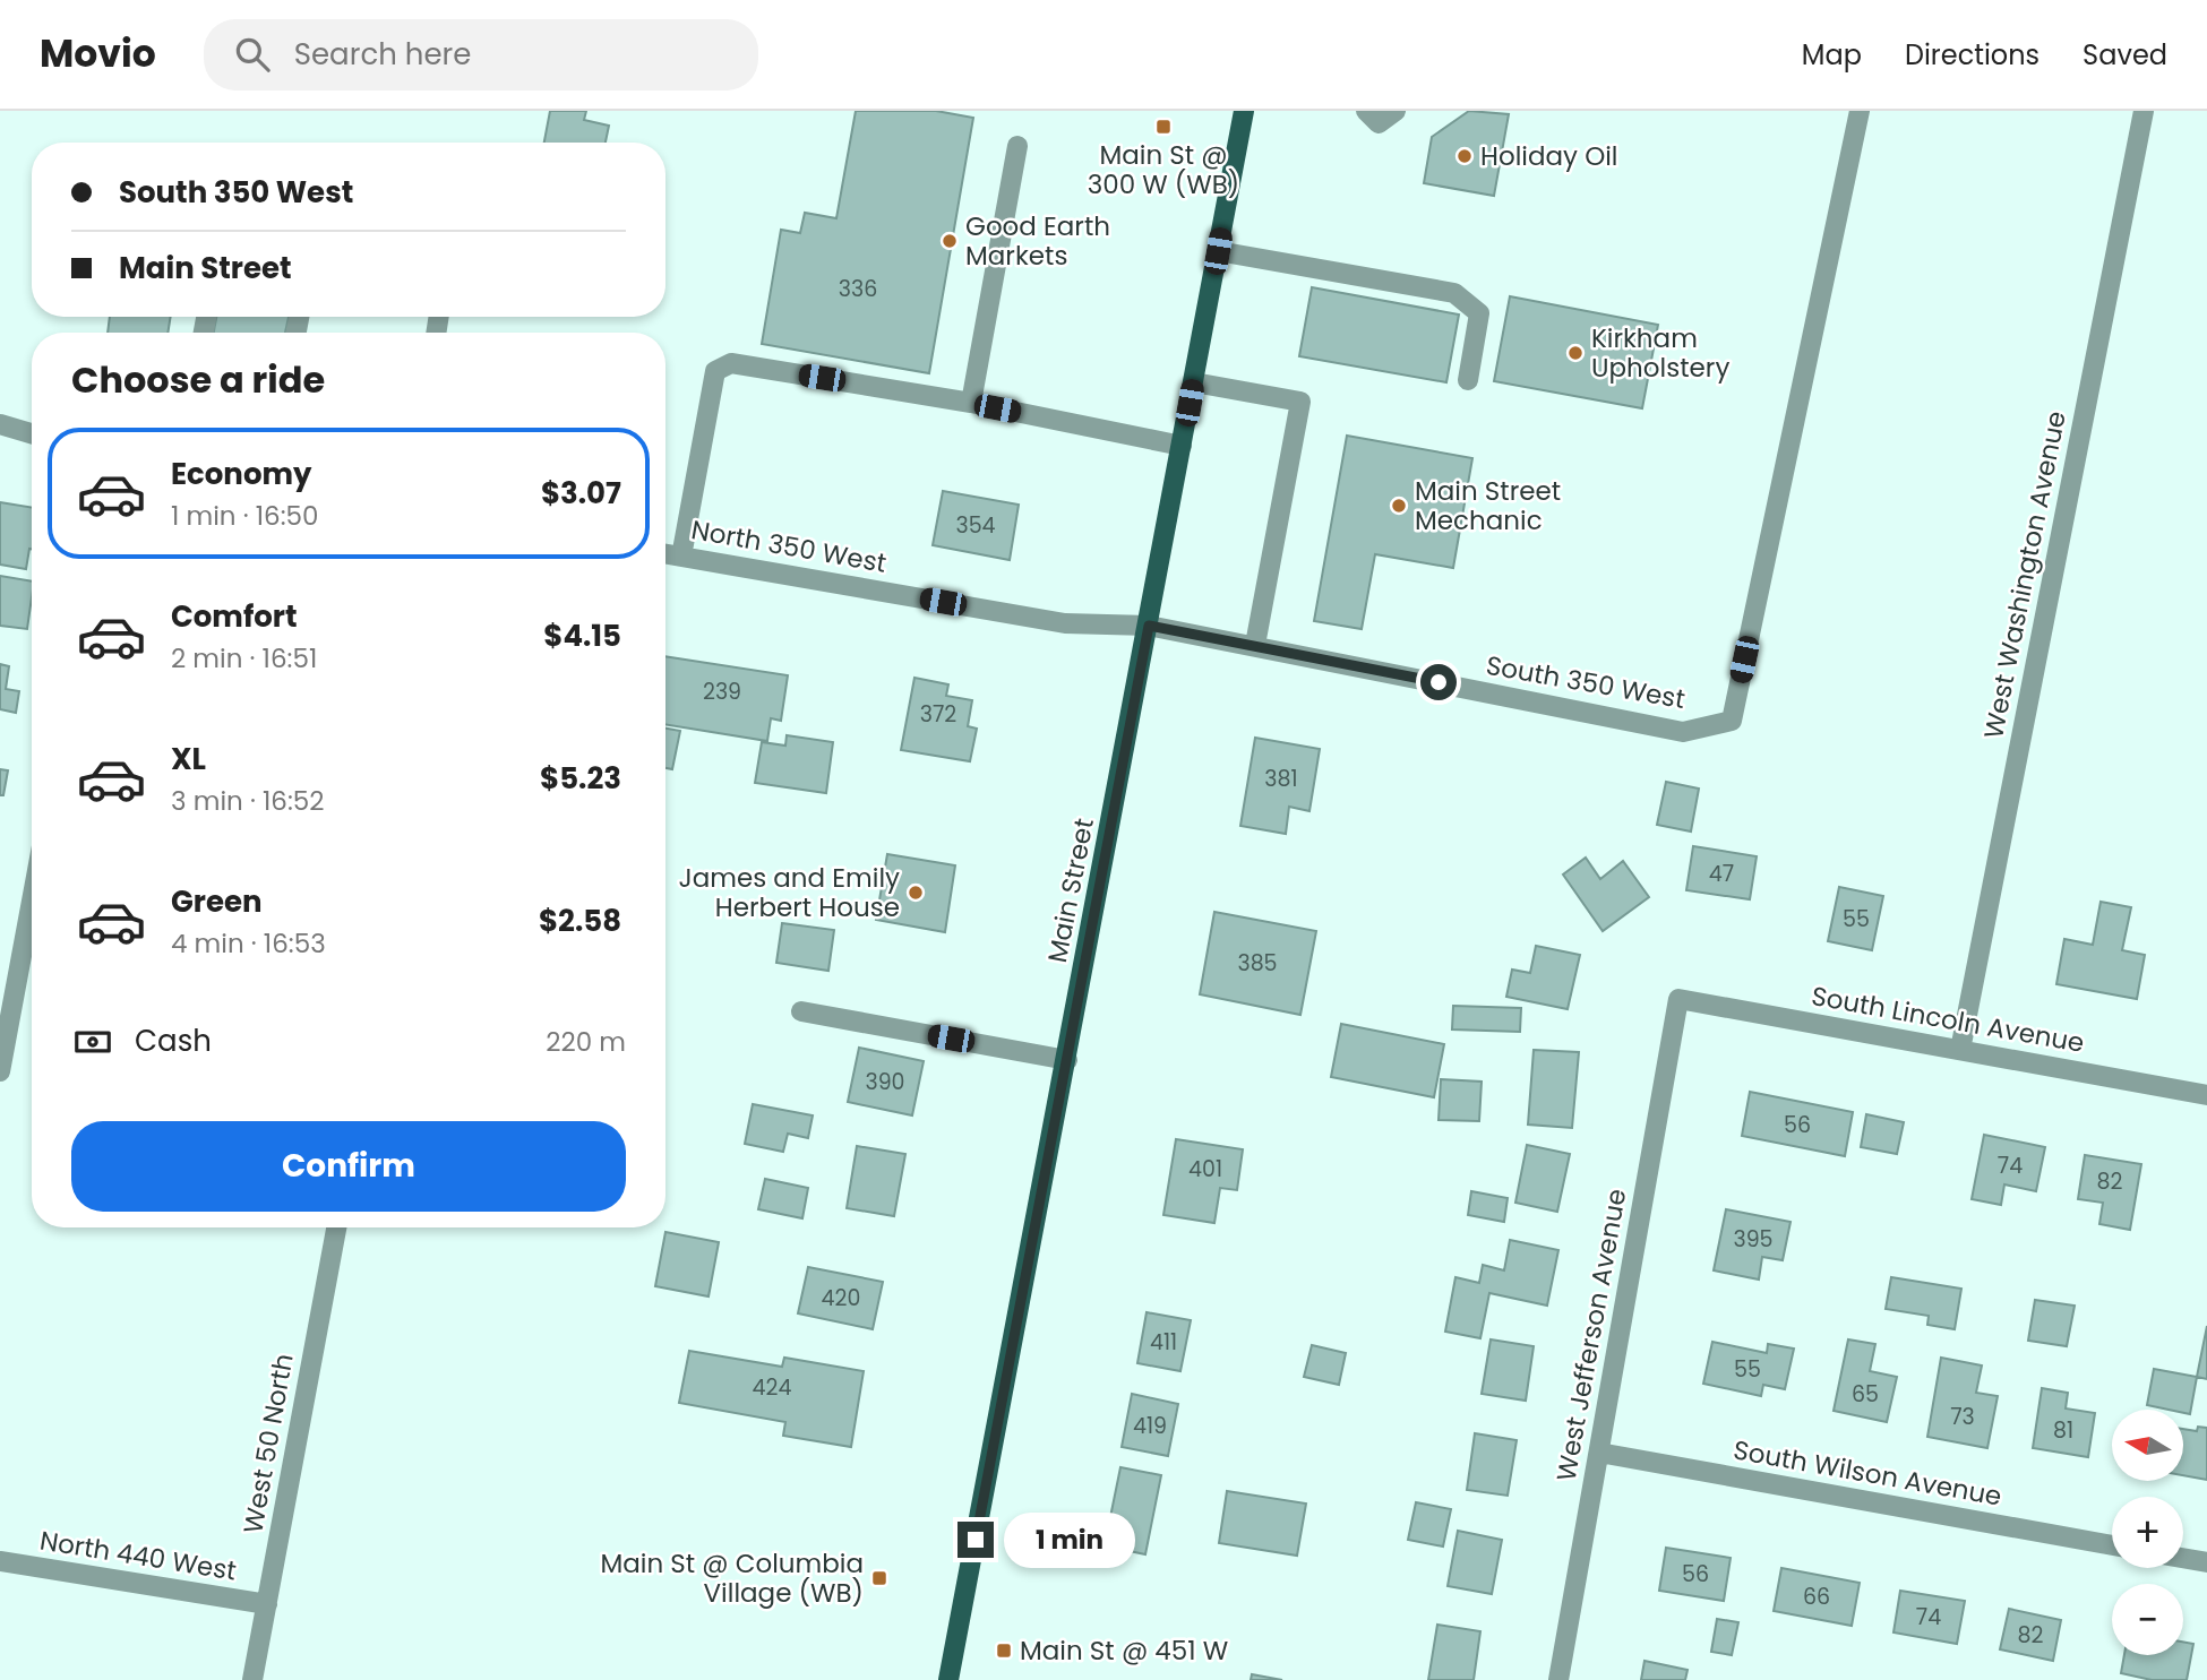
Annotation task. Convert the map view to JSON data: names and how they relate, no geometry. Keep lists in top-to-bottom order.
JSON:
{
  "streets": {
    "main road": ["Main Street"],
    "street": [
      "North 350 West",
      "West Washington Avenue",
      "South 350 West",
      "South Lincoln Avenue",
      "West Jefferson Avenue",
      "West 50 North",
      "South Wilson Avenue",
      "North 440 West"
    ]
  },
  "crossings": [
    ["North 350 West", "South 350 West"],
    ["North 350 West", "Main Street"],
    ["West Washington Avenue", "South Lincoln Avenue"],
    ["South 350 West", "Main Street"],
    ["South Lincoln Avenue", "West Jefferson Avenue"],
    ["West Jefferson Avenue", "South Wilson Avenue"],
    ["West 50 North", "North 440 West"]
  ],
  "places": {
    "transit": ["Main St @ 300 W (WB)", "Main St @ Columbia Village (WB)", "Main St @ 451 W"],
    "other": [
      "Holiday Oil",
      "Good Earth Markets",
      "Kirkham Upholstery",
      "Main Street Mechanic",
      "James and Emily Herbert House"
    ]
  },
  "house_numbers": [
    "336",
    "354",
    "239",
    "372",
    "381",
    "47",
    "55",
    "385",
    "390",
    "56",
    "74",
    "401",
    "82",
    "395",
    "420",
    "411",
    "55",
    "424",
    "65",
    "73",
    "419",
    "81",
    "56",
    "66",
    "74",
    "82"
  ],
  "north": "left",
  "page": {
    "header": "Movio",
    "search": "Search here",
    "nav": ["Map", "Directions", "Saved"],
    "banner": ["South 350 West", "Main Street"],
    "heading": "Choose a ride",
    "list": [
      {
        "name": "Economy",
        "note": "1 min · 16:50",
        "value": "$3.07"
      },
      {
        "name": "Comfort",
        "note": "2 min · 16:51",
        "value": "$4.15"
      },
      {
        "name": "XL",
        "note": "3 min · 16:52",
        "value": "$5.23"
      },
      {
        "name": "Green",
        "note": "4 min · 16:53",
        "value": "$2.58"
      }
    ],
    "pay": ["Cash", "220 m"],
    "buttons": "Confirm",
    "map_buttons": ["+", "−"],
    "bubble": "1 min"
  }
}
